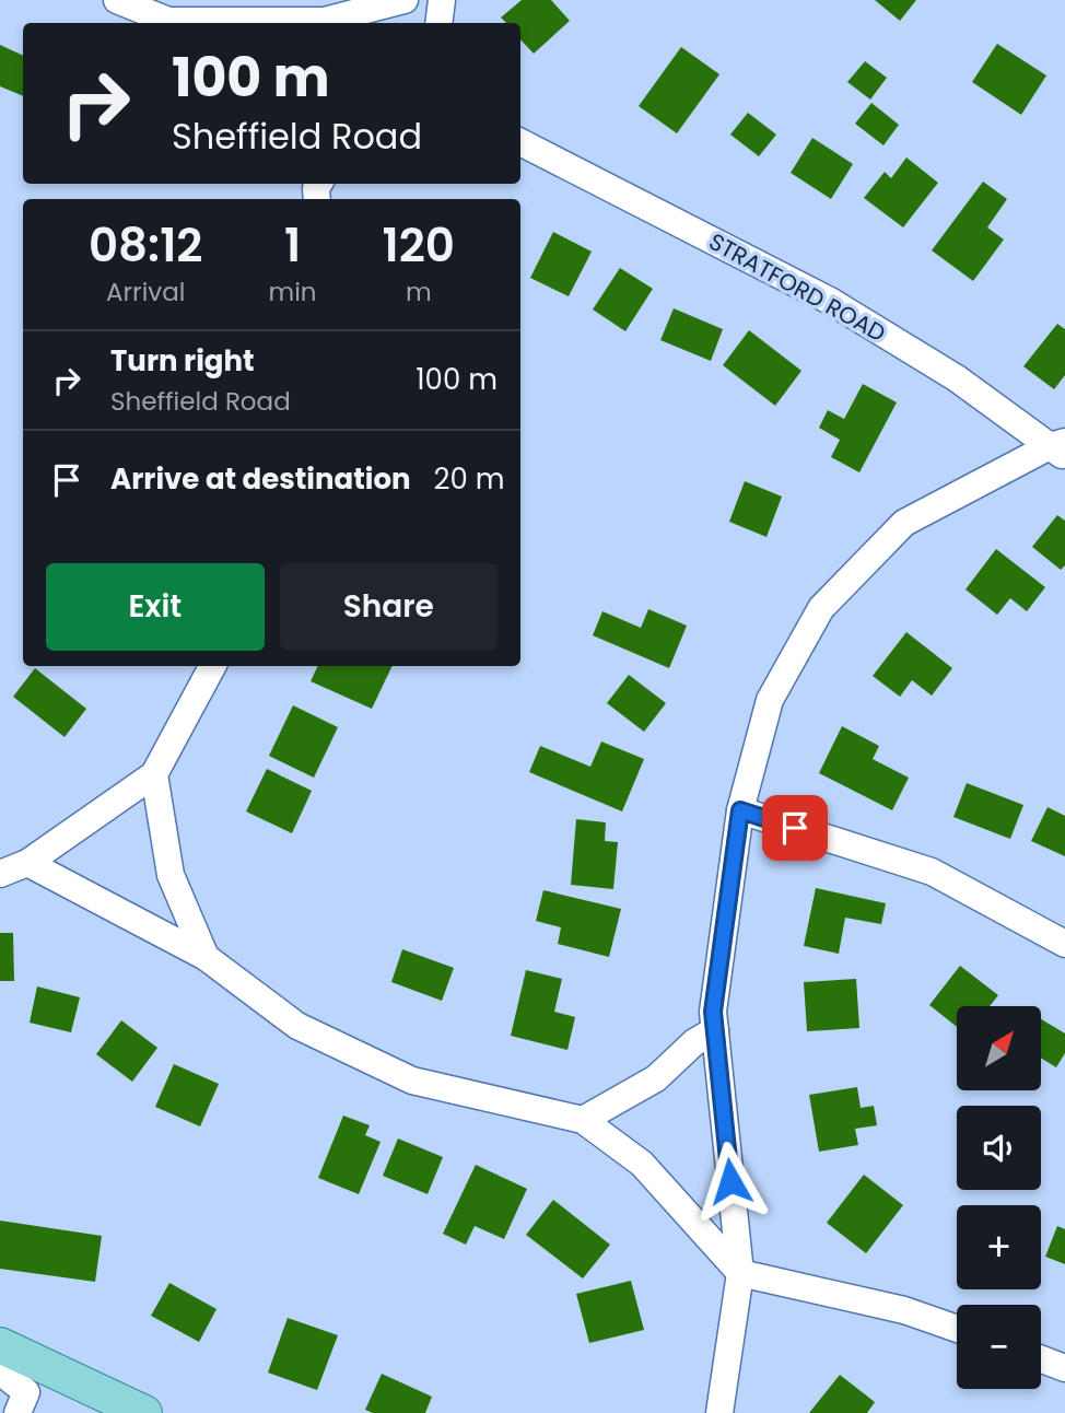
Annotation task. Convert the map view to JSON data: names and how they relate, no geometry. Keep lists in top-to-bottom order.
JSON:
{
  "streets": {
    "street": ["STRATFORD ROAD"]
  },
  "north": "top right",
  "page": {
    "turn": ["100 m", "Sheffield Road"],
    "eta": [
      "08:12",
      "Arrival",
      "1",
      "min",
      "120",
      "m"
    ],
    "list": [
      {
        "name": "Turn right",
        "note": "Sheffield Road",
        "value": "100 m"
      },
      {
        "name": "Arrive at destination",
        "value": "20 m"
      }
    ],
    "buttons": ["Exit", "Share"],
    "map_buttons": ["+", "−"]
  }
}
